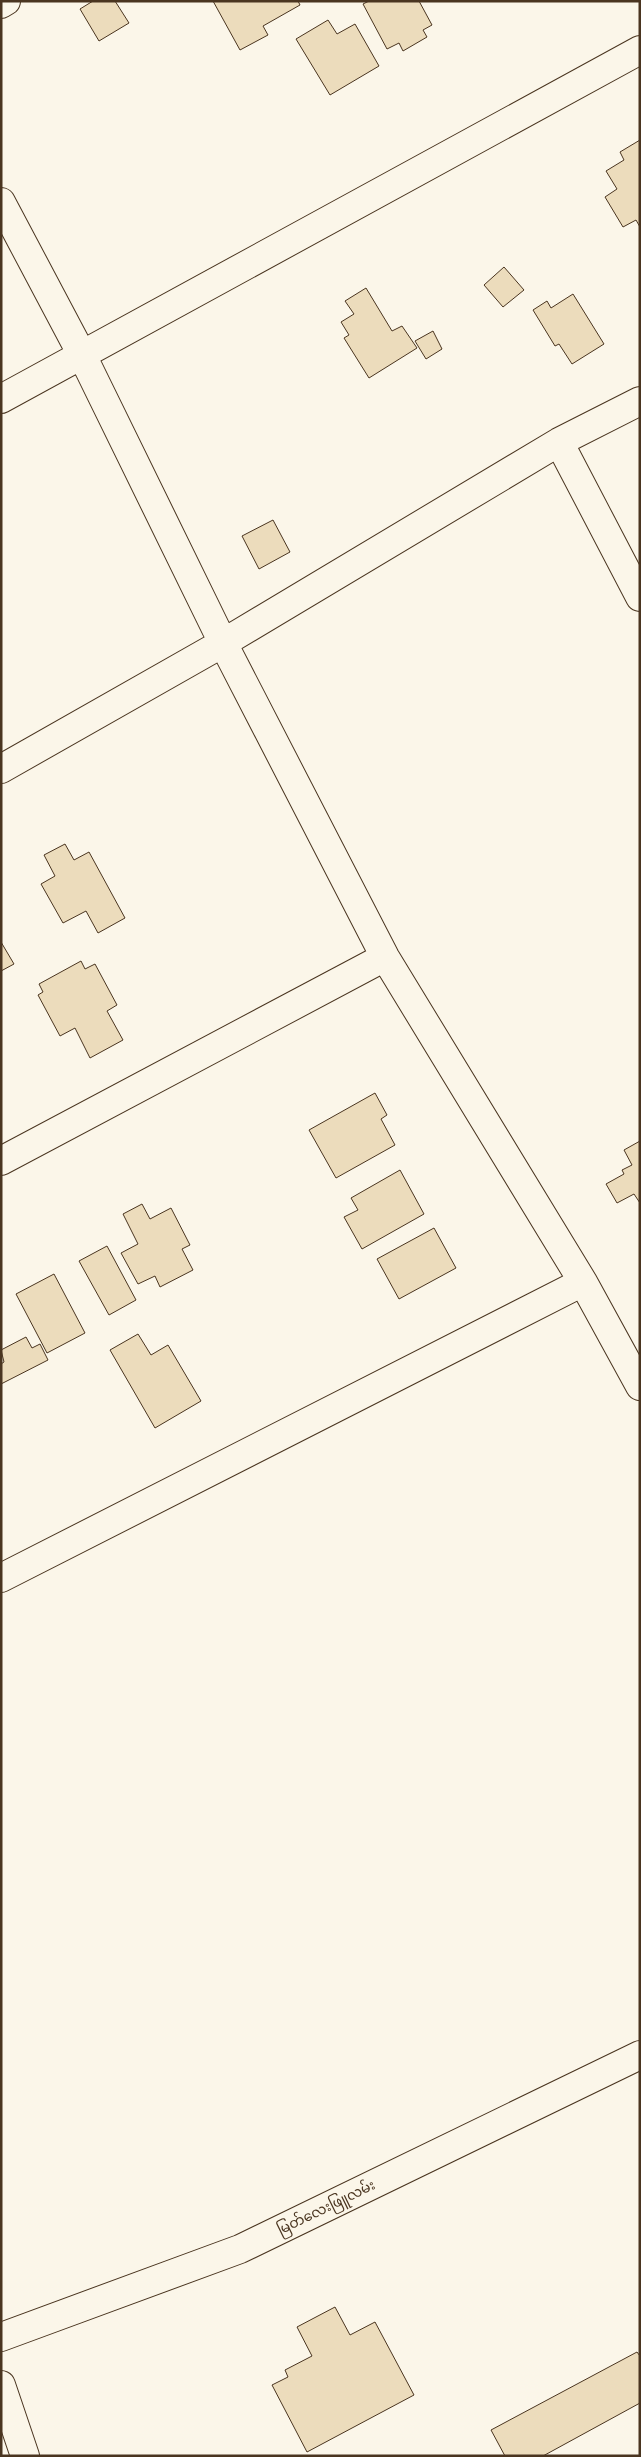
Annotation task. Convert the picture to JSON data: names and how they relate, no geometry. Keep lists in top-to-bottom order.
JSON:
{
  "streets": {
    "street": ["မြတ်လေးဖြူလမ်း"]
  }
}
